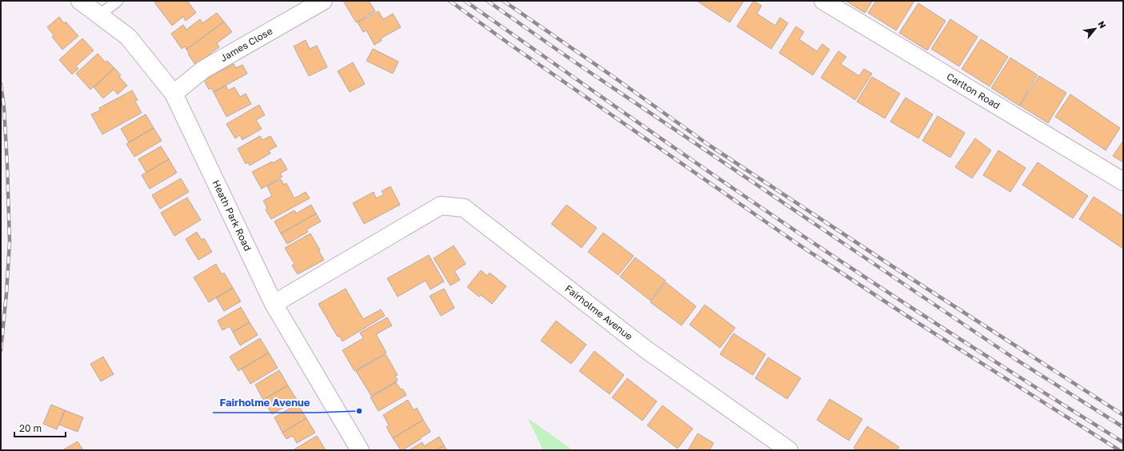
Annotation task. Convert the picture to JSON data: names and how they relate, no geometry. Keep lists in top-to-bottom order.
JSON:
{
  "streets": {
    "street": [
      "James Close",
      "Carlton Road",
      "Heath Park Road",
      "Fairholme Avenue"
    ]
  },
  "crossings": [
    ["James Close", "Heath Park Road"],
    ["Heath Park Road", "Fairholme Avenue"]
  ],
  "places": ["Fairholme Avenue"],
  "scale_bar": "20 m",
  "north": "top right"
}
